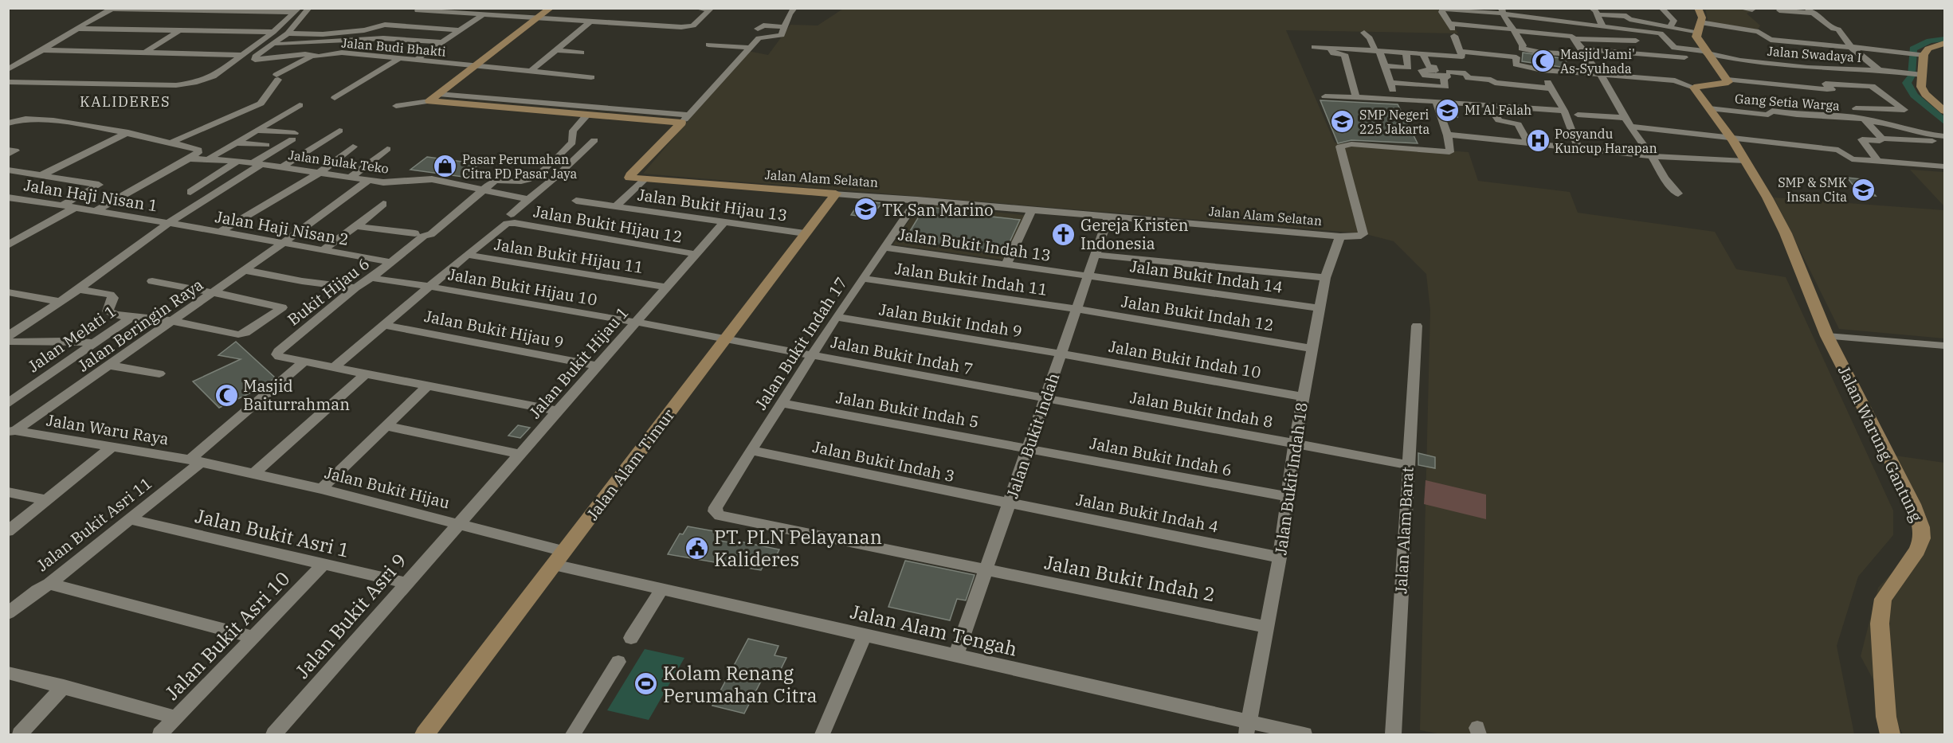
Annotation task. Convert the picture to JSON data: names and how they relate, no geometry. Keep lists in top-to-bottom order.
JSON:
{
  "streets": {
    "street": [
      "Jalan Budi Bhakti",
      "Jalan Swadaya I",
      "Gang Setia Warga",
      "Jalan Bulak Teko",
      "Jalan Alam Selatan",
      "Jalan Haji Nisan 1",
      "Jalan Bukit Hijau 13",
      "Jalan Bukit Hijau 12",
      "Jalan Haji Nisan 2",
      "Jalan Bukit Indah 13",
      "Jalan Bukit Hijau 11",
      "Jalan Bukit Indah 14",
      "Jalan Bukit Indah 11",
      "Jalan Bukit Hijau 10",
      "Bukit Hijau 6",
      "Jalan Bukit Indah 12",
      "Jalan Bukit Indah 9",
      "Jalan Beringin Raya",
      "Jalan Bukit Hijau 9",
      "Jalan Melati 1",
      "Jalan Bukit Indah 17",
      "Jalan Bukit Indah 7",
      "Jalan Bukit Indah 10",
      "Jalan Bukit Hijau 1",
      "Jalan Bukit Indah 5",
      "Jalan Bukit Indah 8",
      "Jalan Waru Raya",
      "Jalan Bukit Indah",
      "Jalan Warung Gantung",
      "Jalan Bukit Indah 6",
      "Jalan Bukit Indah 3",
      "Jalan Alam Timur",
      "Jalan Bukit Indah 18",
      "Jalan Bukit Hijau",
      "Jalan Bukit Indah 4",
      "Jalan Bukit Asri 11",
      "Jalan Alam Barat",
      "Jalan Bukit Asri 1",
      "Jalan Bukit Indah 2",
      "Jalan Bukit Asri 9",
      "Jalan Alam Tengah",
      "Jalan Bukit Asri 10"
    ]
  },
  "crossings": [
    ["Gang Setia Warga", "Jalan Warung Gantung"],
    ["Jalan Bulak Teko", "Bukit Hijau 6"],
    ["Jalan Bulak Teko", "Jalan Beringin Raya"],
    ["Jalan Alam Selatan", "Jalan Bukit Hijau 13"],
    ["Jalan Alam Selatan", "Jalan Bukit Indah 17"],
    ["Jalan Alam Selatan", "Jalan Bukit Indah"],
    ["Jalan Alam Selatan", "Jalan Alam Timur"],
    ["Jalan Alam Selatan", "Jalan Bukit Indah 18"],
    ["Jalan Haji Nisan 1", "Jalan Haji Nisan 2"],
    ["Jalan Bukit Hijau 13", "Jalan Bukit Hijau 1"],
    ["Jalan Bukit Hijau 13", "Jalan Alam Timur"],
    ["Jalan Bukit Hijau 12", "Jalan Bukit Hijau 1"],
    ["Jalan Haji Nisan 2", "Bukit Hijau 6"],
    ["Jalan Haji Nisan 2", "Jalan Beringin Raya"],
    ["Jalan Bukit Indah 13", "Jalan Bukit Indah 14"],
    ["Jalan Bukit Indah 13", "Jalan Bukit Indah 17"],
    ["Jalan Bukit Indah 13", "Jalan Bukit Indah"],
    ["Jalan Bukit Hijau 11", "Jalan Bukit Hijau 1"],
    ["Jalan Bukit Indah 14", "Jalan Bukit Indah"],
    ["Jalan Bukit Indah 14", "Jalan Bukit Indah 18"],
    ["Jalan Bukit Indah 11", "Jalan Bukit Indah 12"],
    ["Jalan Bukit Indah 11", "Jalan Bukit Indah 17"],
    ["Jalan Bukit Indah 11", "Jalan Bukit Indah"],
    ["Jalan Bukit Hijau 10", "Bukit Hijau 6"],
    ["Jalan Bukit Hijau 10", "Jalan Bukit Indah 7"],
    ["Jalan Bukit Hijau 10", "Jalan Bukit Hijau 1"],
    ["Jalan Bukit Hijau 10", "Jalan Alam Timur"],
    ["Bukit Hijau 6", "Jalan Bukit Asri 11"],
    ["Jalan Bukit Indah 12", "Jalan Bukit Indah"],
    ["Jalan Bukit Indah 12", "Jalan Bukit Indah 18"],
    ["Jalan Bukit Indah 9", "Jalan Bukit Indah 17"],
    ["Jalan Bukit Indah 9", "Jalan Bukit Indah 10"],
    ["Jalan Bukit Indah 9", "Jalan Bukit Indah"],
    ["Jalan Beringin Raya", "Jalan Melati 1"],
    ["Jalan Beringin Raya", "Jalan Waru Raya"],
    ["Jalan Bukit Hijau 9", "Jalan Bukit Hijau 1"],
    ["Jalan Bukit Indah 17", "Jalan Bukit Indah 7"],
    ["Jalan Bukit Indah 17", "Jalan Bukit Indah 5"],
    ["Jalan Bukit Indah 17", "Jalan Bukit Indah 3"],
    ["Jalan Bukit Indah 17", "Jalan Bukit Indah 2"],
    ["Jalan Bukit Indah 7", "Jalan Bukit Indah 8"],
    ["Jalan Bukit Indah 7", "Jalan Bukit Indah"],
    ["Jalan Bukit Indah 7", "Jalan Alam Timur"],
    ["Jalan Bukit Indah 10", "Jalan Bukit Indah"],
    ["Jalan Bukit Indah 10", "Jalan Bukit Indah 18"],
    ["Jalan Bukit Hijau 1", "Jalan Bukit Hijau"],
    ["Jalan Bukit Hijau 1", "Jalan Bukit Asri 9"],
    ["Jalan Bukit Indah 5", "Jalan Bukit Indah"],
    ["Jalan Bukit Indah 5", "Jalan Bukit Indah 6"],
    ["Jalan Bukit Indah 8", "Jalan Bukit Indah"],
    ["Jalan Bukit Indah 8", "Jalan Bukit Indah 18"],
    ["Jalan Bukit Indah 8", "Jalan Alam Barat"],
    ["Jalan Waru Raya", "Jalan Bukit Hijau"],
    ["Jalan Waru Raya", "Jalan Bukit Asri 11"],
    ["Jalan Bukit Indah", "Jalan Bukit Indah 6"],
    ["Jalan Bukit Indah", "Jalan Bukit Indah 3"],
    ["Jalan Bukit Indah", "Jalan Bukit Indah 4"],
    ["Jalan Bukit Indah", "Jalan Bukit Indah 2"],
    ["Jalan Bukit Indah", "Jalan Alam Tengah"],
    ["Jalan Bukit Indah 6", "Jalan Bukit Indah 18"],
    ["Jalan Bukit Indah 3", "Jalan Bukit Indah 4"],
    ["Jalan Alam Timur", "Jalan Bukit Hijau"],
    ["Jalan Alam Timur", "Jalan Alam Tengah"],
    ["Jalan Bukit Indah 18", "Jalan Bukit Indah 4"],
    ["Jalan Bukit Indah 18", "Jalan Bukit Indah 2"],
    ["Jalan Bukit Indah 18", "Jalan Alam Tengah"],
    ["Jalan Bukit Hijau", "Jalan Bukit Asri 11"],
    ["Jalan Bukit Hijau", "Jalan Bukit Asri 9"],
    ["Jalan Bukit Asri 11", "Jalan Bukit Asri 1"],
    ["Jalan Bukit Asri 1", "Jalan Bukit Asri 9"],
    ["Jalan Bukit Asri 1", "Jalan Bukit Asri 10"]
  ],
  "districts": ["KALIDERES"],
  "places": {
    "mosque": ["Masjid Jami' As-Syuhada", "Masjid Baiturrahman"],
    "school or university": [
      "MI Al Falah",
      "SMP Negeri 225 Jakarta",
      "SMP & SMK Insan Cita",
      "TK San Marino"
    ],
    "hospital": ["Posyandu Kuncup Harapan"],
    "shop": ["Pasar Perumahan Citra PD Pasar Jaya"],
    "church": ["Gereja Kristen Indonesia"],
    "public building": ["PT. PLN Pelayanan Kalideres"],
    "sports": ["Kolam Renang Perumahan Citra"]
  }
}
